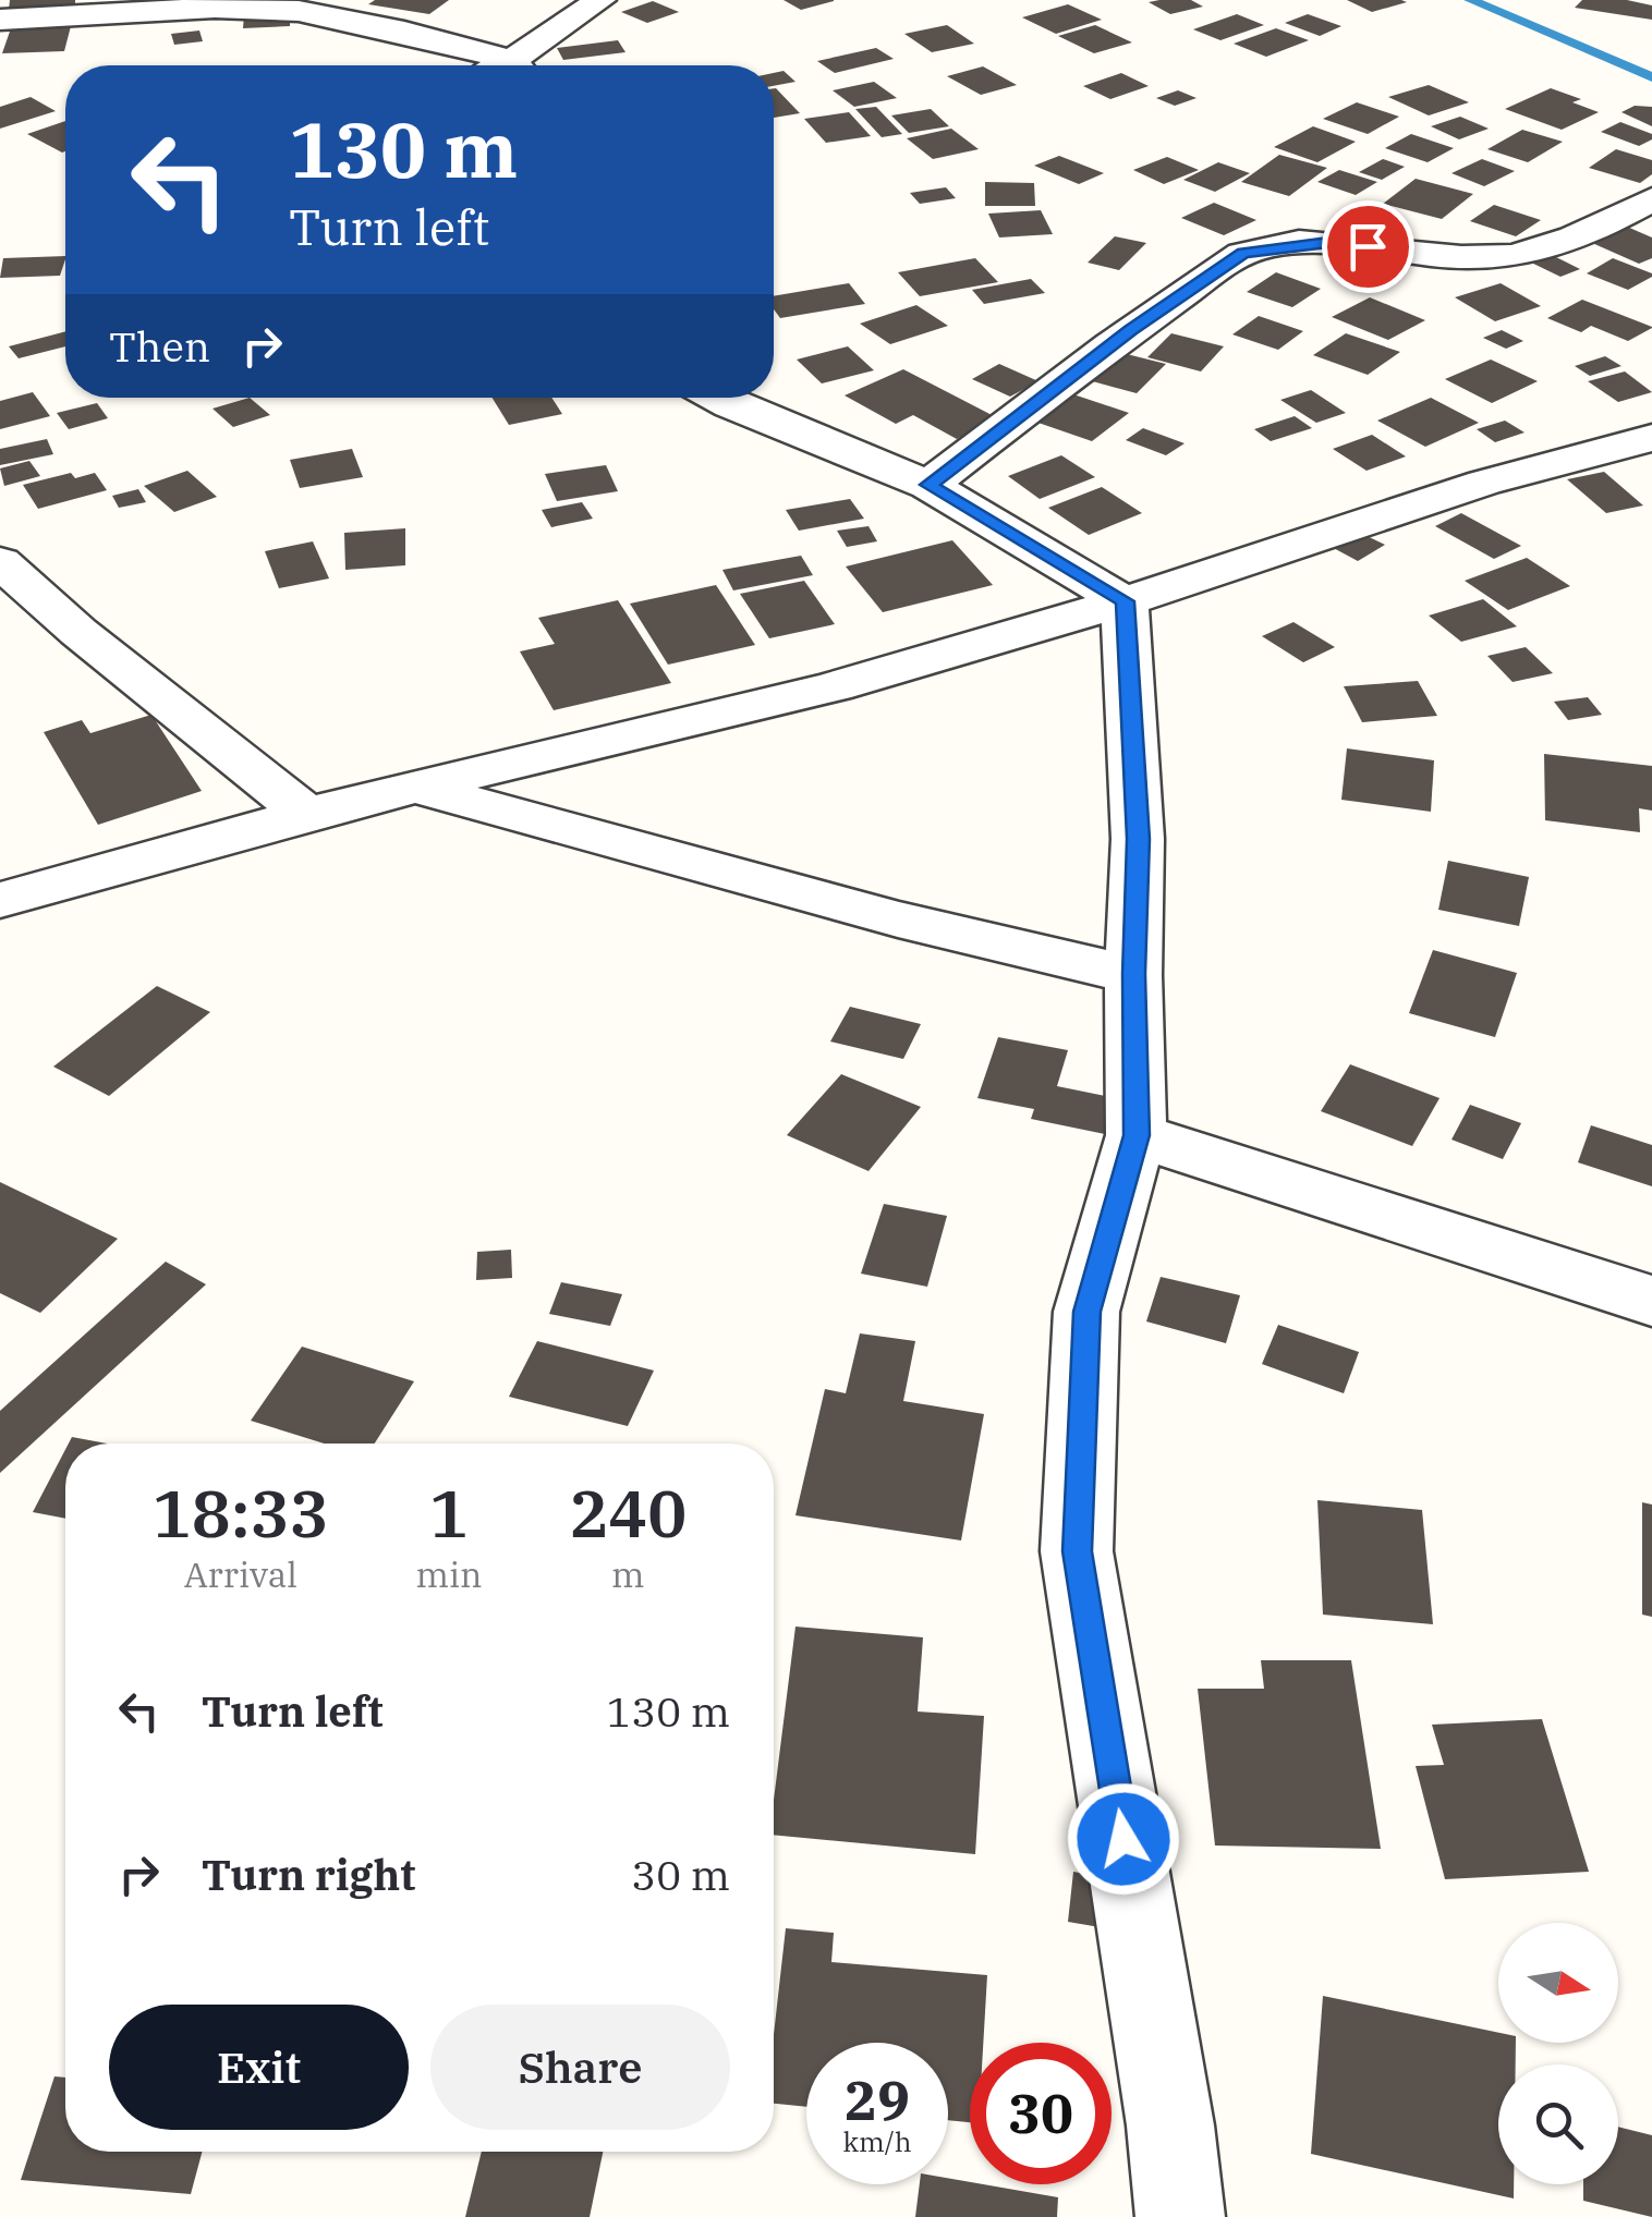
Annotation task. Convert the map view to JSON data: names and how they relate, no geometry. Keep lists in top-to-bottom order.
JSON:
{
  "north": "right",
  "page": {
    "turn": ["130 m", "Turn left"],
    "then": "Then",
    "eta": [
      "18:33",
      "Arrival",
      "1",
      "min",
      "240",
      "m"
    ],
    "list": [
      {
        "name": "Turn left",
        "value": "130 m"
      },
      {
        "name": "Turn right",
        "value": "30 m"
      }
    ],
    "buttons": ["Exit", "Share"],
    "speed": "29 km/h",
    "limit": "30"
  }
}
